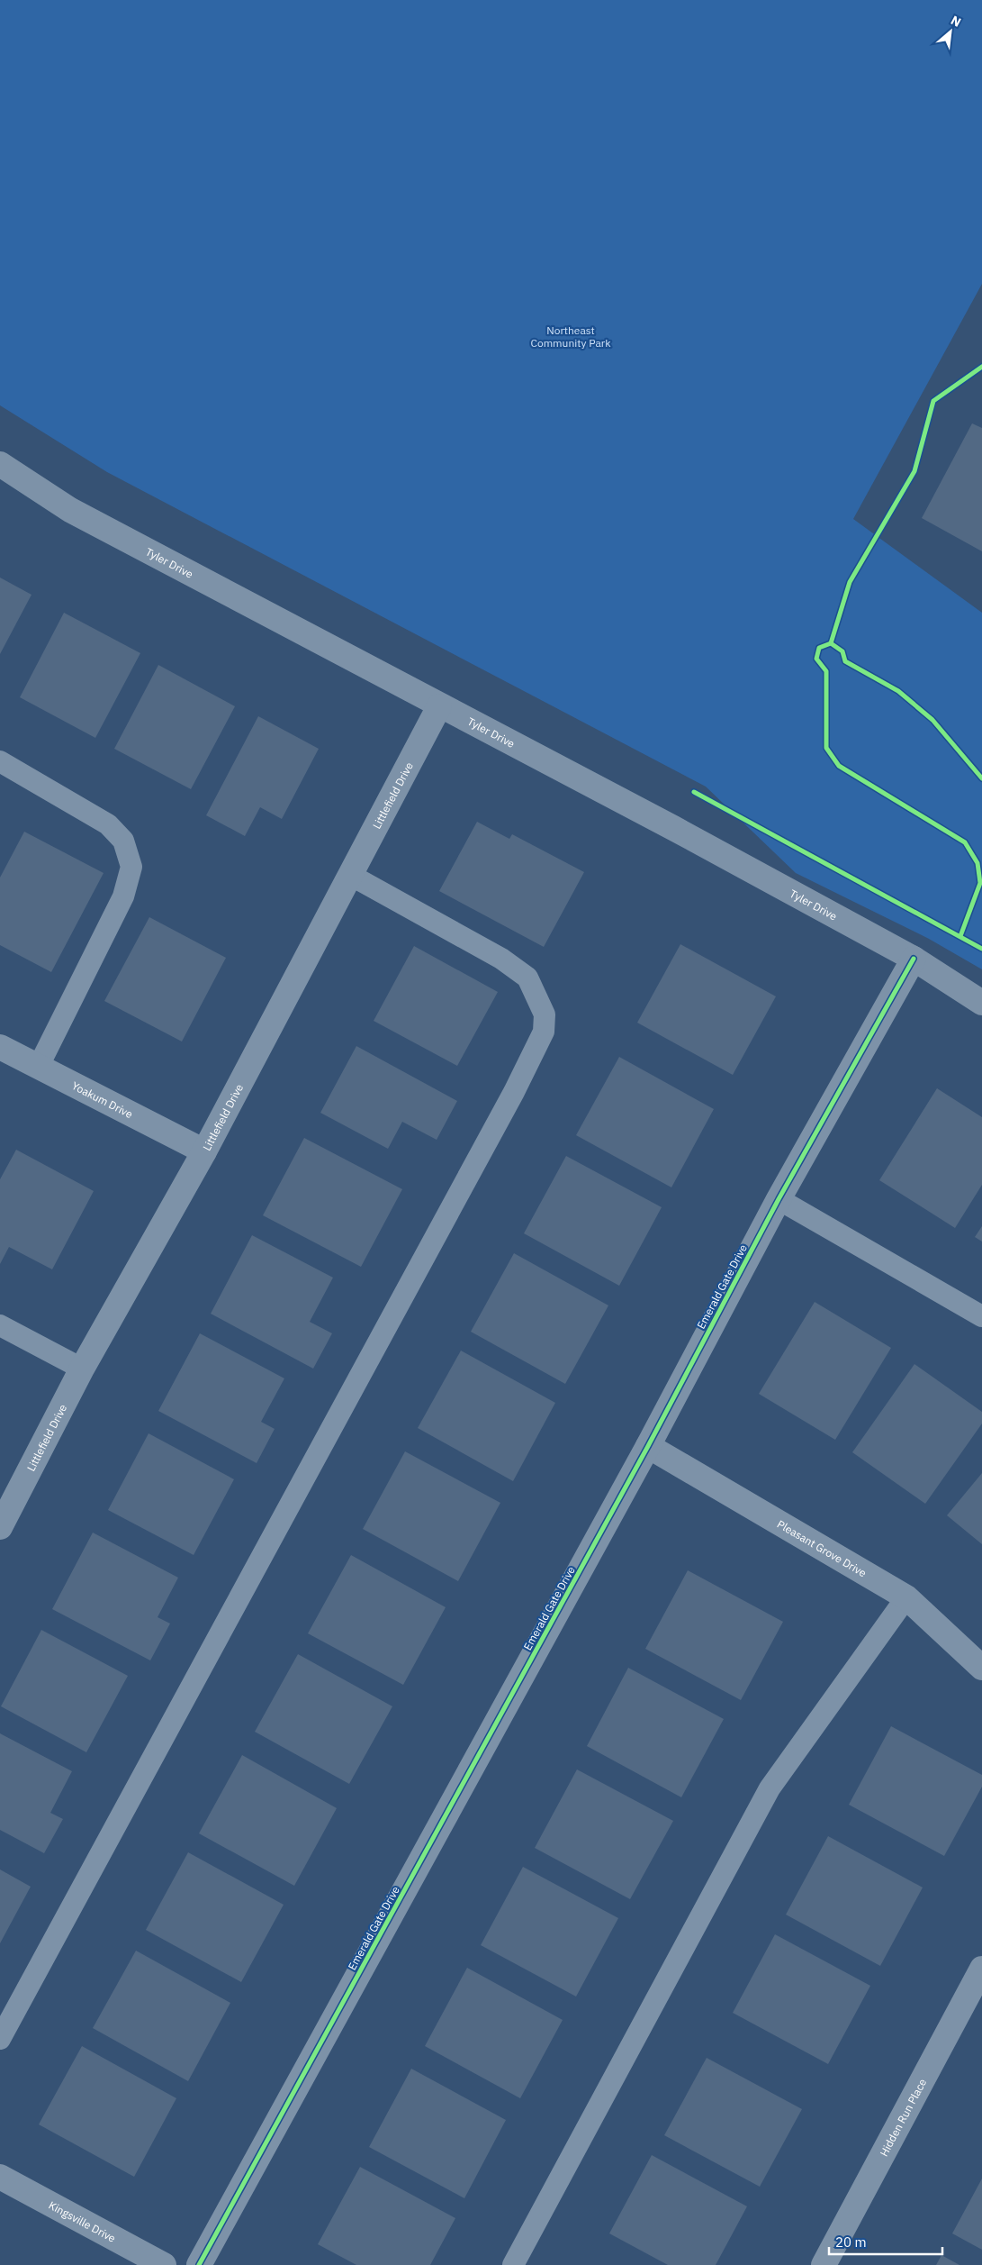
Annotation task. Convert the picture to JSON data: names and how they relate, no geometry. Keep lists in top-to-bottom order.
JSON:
{
  "streets": {
    "street": [
      "Tyler Drive",
      "Littlefield Drive",
      "Yoakum Drive",
      "Emerald Gate Drive",
      "Pleasant Grove Drive",
      "Hidden Run Place",
      "Kingsville Drive"
    ]
  },
  "crossings": [
    ["Tyler Drive", "Littlefield Drive"],
    ["Tyler Drive", "Emerald Gate Drive"],
    ["Littlefield Drive", "Yoakum Drive"],
    ["Emerald Gate Drive", "Pleasant Grove Drive"]
  ],
  "parks": ["Northeast Community Park"],
  "scale_bar": "20 m",
  "north": "top right"
}
